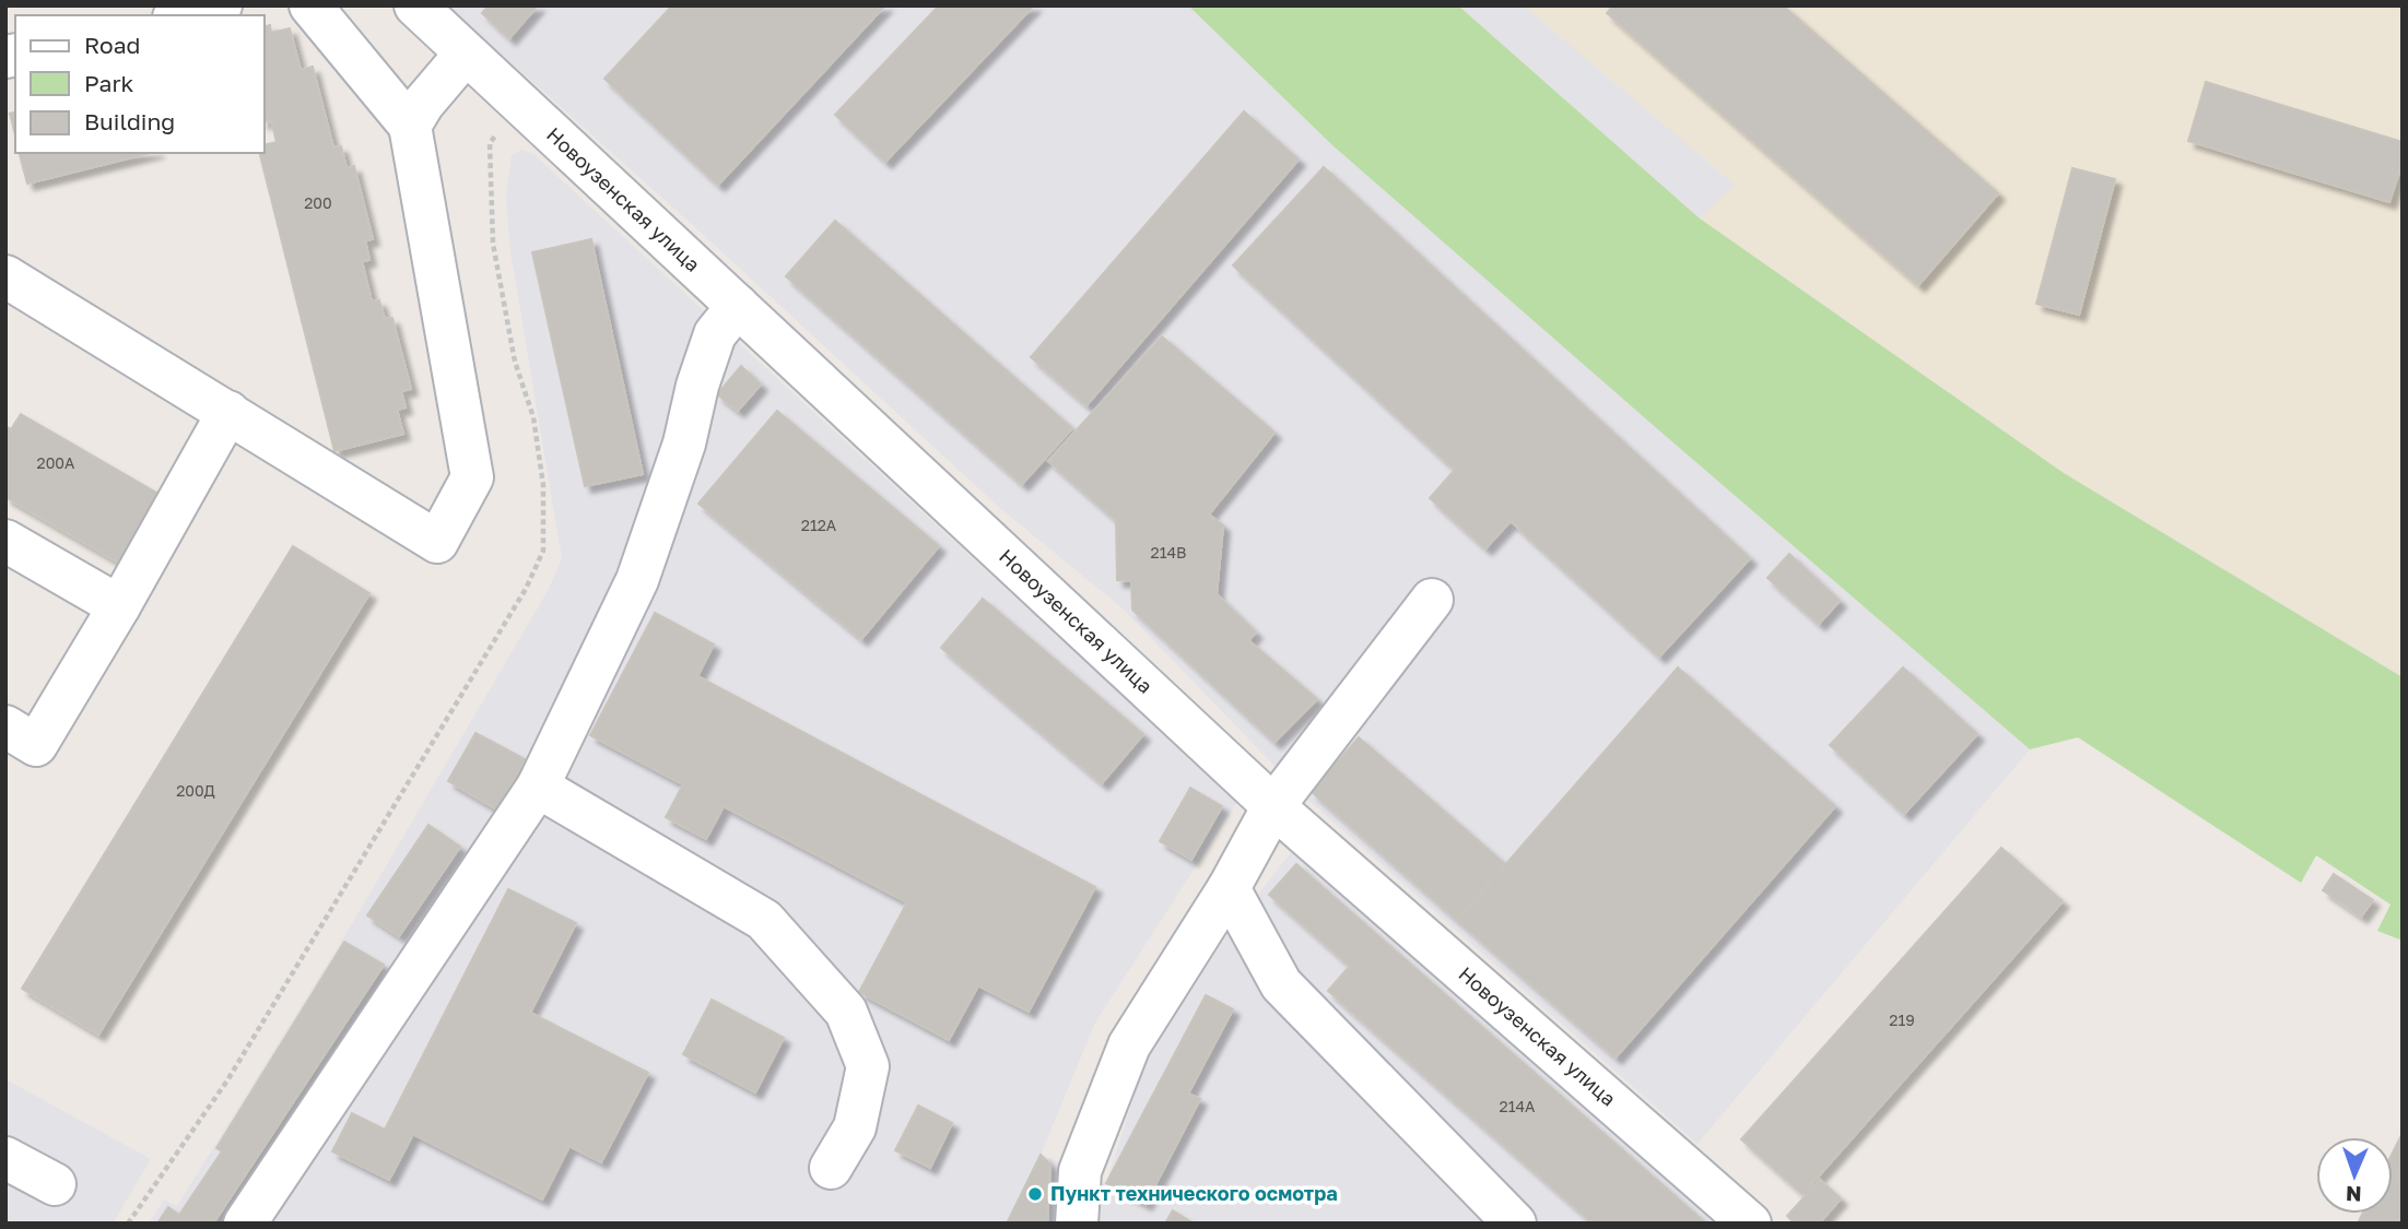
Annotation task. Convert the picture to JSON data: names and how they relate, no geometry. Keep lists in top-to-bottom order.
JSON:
{
  "streets": {
    "street": ["Новоузенская улица"]
  },
  "places": ["Пункт технического осмотра"],
  "house_numbers": [
    "200",
    "200А",
    "212А",
    "214В",
    "200Д",
    "219",
    "214А"
  ],
  "legend": ["Road", "Park", "Building"],
  "north": "bottom"
}
